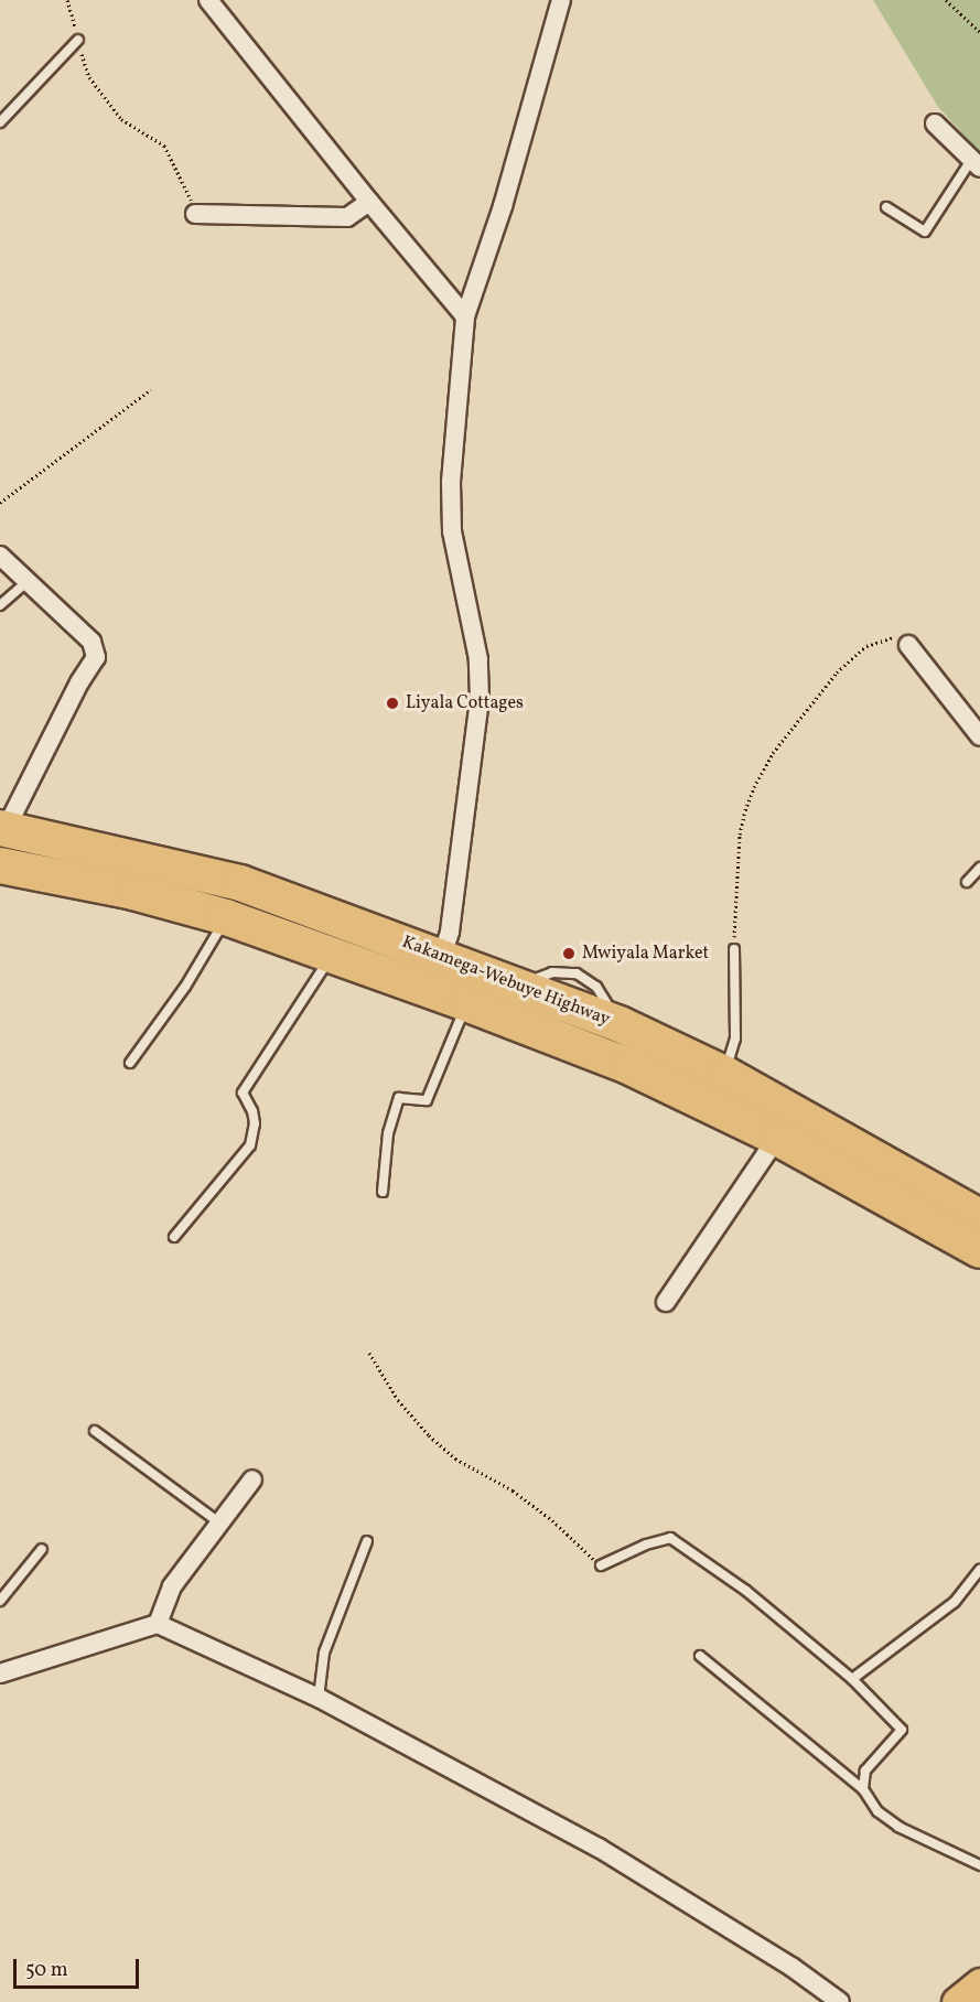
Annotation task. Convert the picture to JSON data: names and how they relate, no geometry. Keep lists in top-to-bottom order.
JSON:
{
  "streets": {
    "highway": ["Kakamega-Webuye Highway"]
  },
  "places": ["Liyala Cottages", "Mwiyala Market"],
  "scale_bar": "50 m"
}
